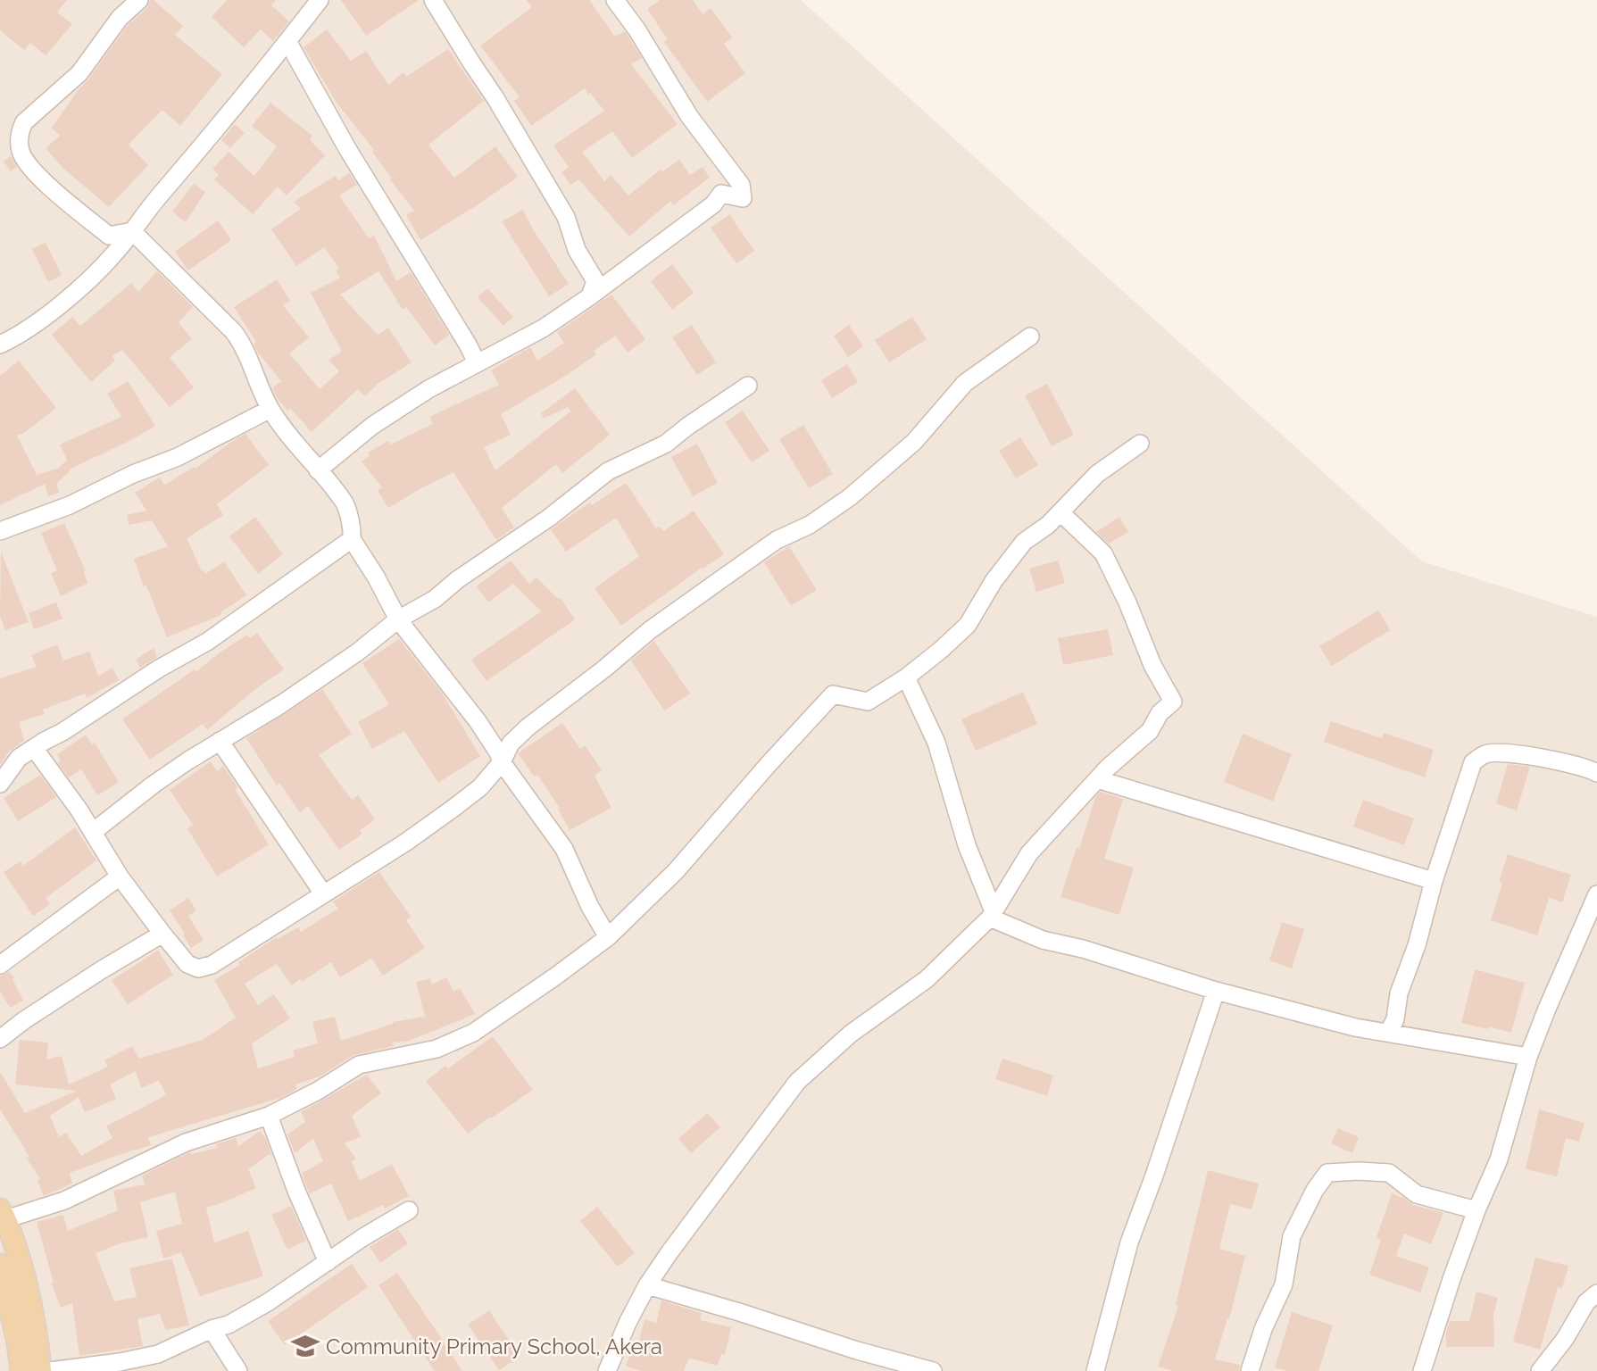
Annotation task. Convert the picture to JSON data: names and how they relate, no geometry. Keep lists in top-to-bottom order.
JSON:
{
  "places": {
    "school or university": ["Community Primary School, Akera"]
  }
}
